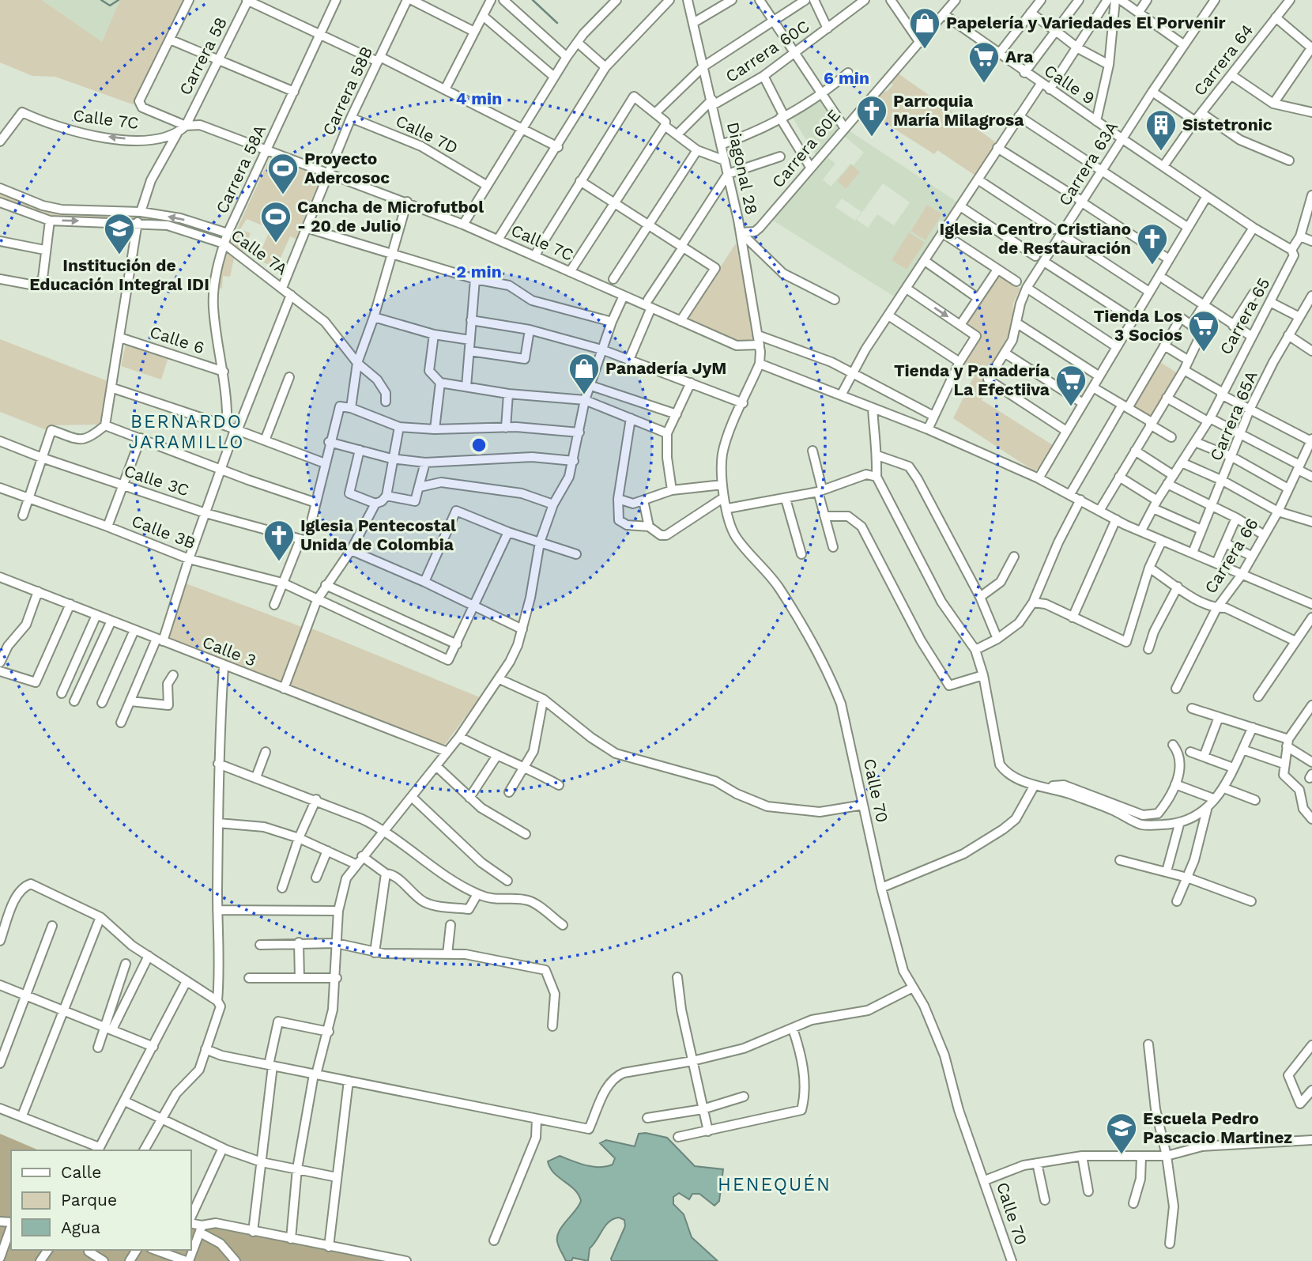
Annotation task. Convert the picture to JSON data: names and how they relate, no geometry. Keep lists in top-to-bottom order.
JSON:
{
  "streets": {
    "street": [
      "Carrera 60C",
      "Carrera 58",
      "Carrera 64",
      "Calle 9",
      "Carrera 58B",
      "Calle 7C",
      "Calle 7D",
      "Carrera 60E",
      "Carrera 63A",
      "Diagonal 28",
      "Carrera 58A",
      "Calle 7A",
      "Carrera 65",
      "Calle 6",
      "Carrera 65A",
      "Calle 3C",
      "Calle 3B",
      "Carrera 66",
      "Calle 3",
      "Calle 70"
    ]
  },
  "crossings": [
    ["Carrera 60C", "Diagonal 28"],
    ["Carrera 58", "Calle 7C"],
    ["Carrera 64", "Calle 9"],
    ["Calle 9", "Carrera 60E"],
    ["Calle 9", "Carrera 63A"],
    ["Calle 9", "Carrera 65"],
    ["Carrera 58B", "Calle 7C"],
    ["Carrera 58B", "Calle 7D"],
    ["Carrera 58B", "Calle 7A"],
    ["Calle 7C", "Diagonal 28"],
    ["Calle 7C", "Carrera 58A"],
    ["Calle 7C", "Calle 70"],
    ["Carrera 60E", "Diagonal 28"],
    ["Diagonal 28", "Calle 70"],
    ["Carrera 58A", "Calle 7A"],
    ["Carrera 58A", "Calle 6"],
    ["Carrera 58A", "Calle 3C"],
    ["Carrera 58A", "Calle 3B"],
    ["Carrera 58A", "Calle 3"]
  ],
  "districts": ["BERNARDO JARAMILLO", "HENEQUÉN"],
  "places": {
    "shop": ["Papelería y Variedades El Porvenir", "Panadería JyM"],
    "supermarket": ["Ara", "Tienda Los 3 Socios", "Tienda y Panadería La Efectiiva"],
    "church": ["Parroquia María Milagrosa", "Iglesia Centro Cristiano de Restauración", "Iglesia Pentecostal Unida de Colombia"],
    "building": ["Sistetronic"],
    "sports": ["Proyecto Adercosoc", "Cancha de Microfutbol - 20 de Julio"],
    "school or university": ["Institución de Educación Integral IDI", "Escuela Pedro Pascacio Martinez"]
  },
  "legend": ["Calle", "Parque", "Agua"],
  "rings": ["6 min", "4 min", "2 min"]
}
